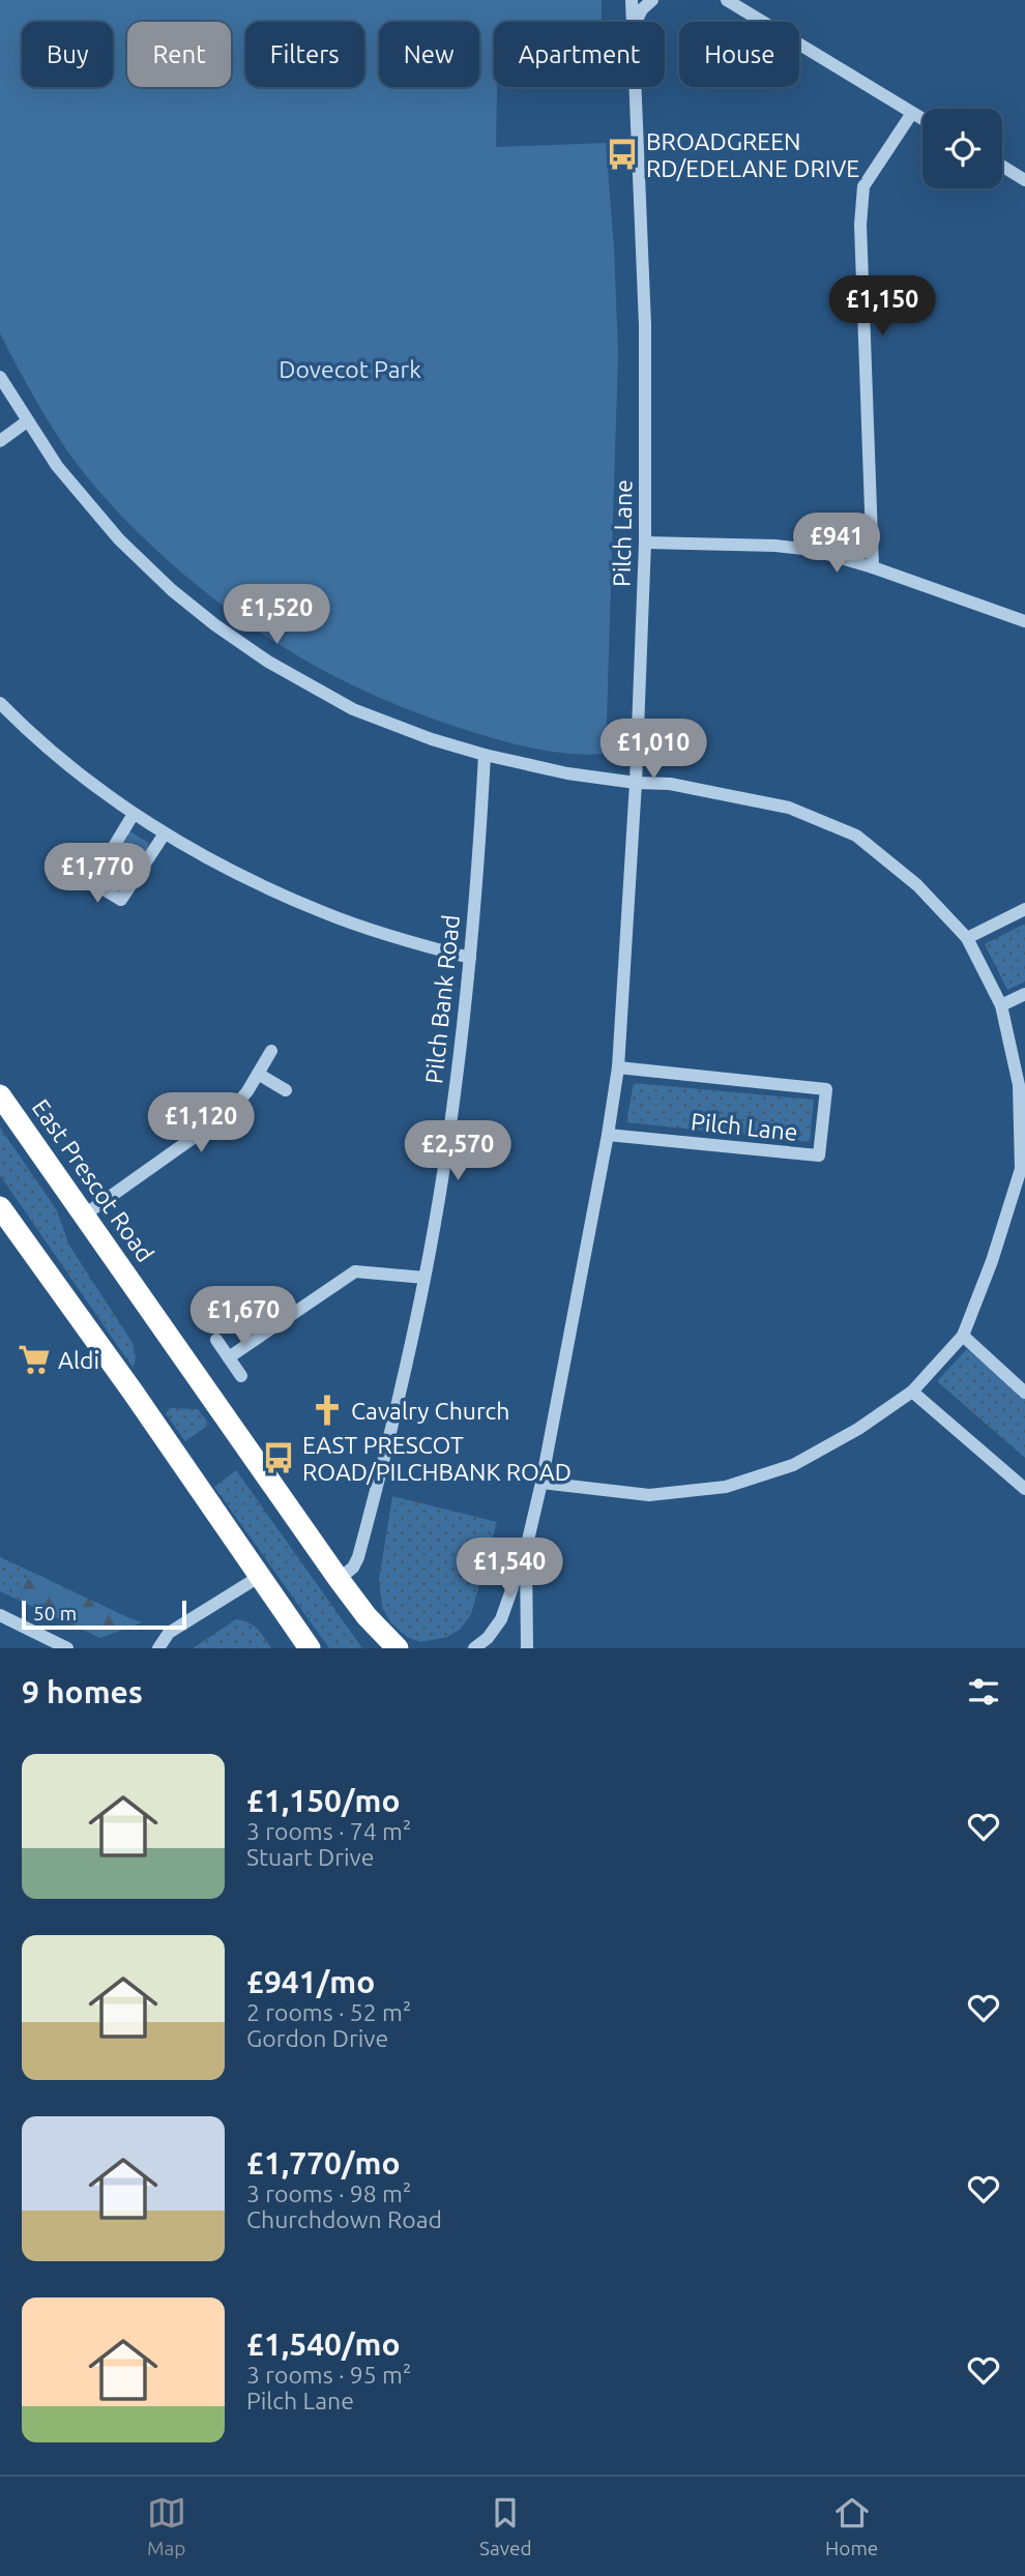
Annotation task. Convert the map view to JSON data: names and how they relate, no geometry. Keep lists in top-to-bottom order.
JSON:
{
  "streets": {
    "highway": ["East Prescot Road"],
    "street": ["Pilch Lane", "Pilch Bank Road"]
  },
  "crossings": [
    ["Pilch Bank Road", "East Prescot Road"]
  ],
  "parks": ["Dovecot Park"],
  "places": {
    "bus stop": ["BROADGREEN RD/EDELANE DRIVE", "EAST PRESCOT ROAD/PILCHBANK ROAD"],
    "supermarket": ["Aldi"],
    "church": ["Cavalry Church"]
  },
  "scale_bar": "50 m",
  "page": {
    "chip": [
      "Buy",
      "Rent",
      "Filters",
      "New",
      "Apartment",
      "House"
    ],
    "price": [
      "£1,150",
      "£941",
      "£1,520",
      "£1,010",
      "£1,770",
      "£1,120",
      "£2,570",
      "£1,670",
      "£1,540"
    ],
    "scale": "50 m",
    "heading": "9 homes",
    "list": [
      {
        "name": "£1,150/mo",
        "note": "3 rooms · 74 m² · Stuart Drive"
      },
      {
        "name": "£941/mo",
        "note": "2 rooms · 52 m² · Gordon Drive"
      },
      {
        "name": "£1,770/mo",
        "note": "3 rooms · 98 m² · Churchdown Road"
      },
      {
        "name": "£1,540/mo",
        "note": "3 rooms · 95 m² · Pilch Lane"
      }
    ],
    "tabs": ["Map", "Saved", "Home"]
  }
}
